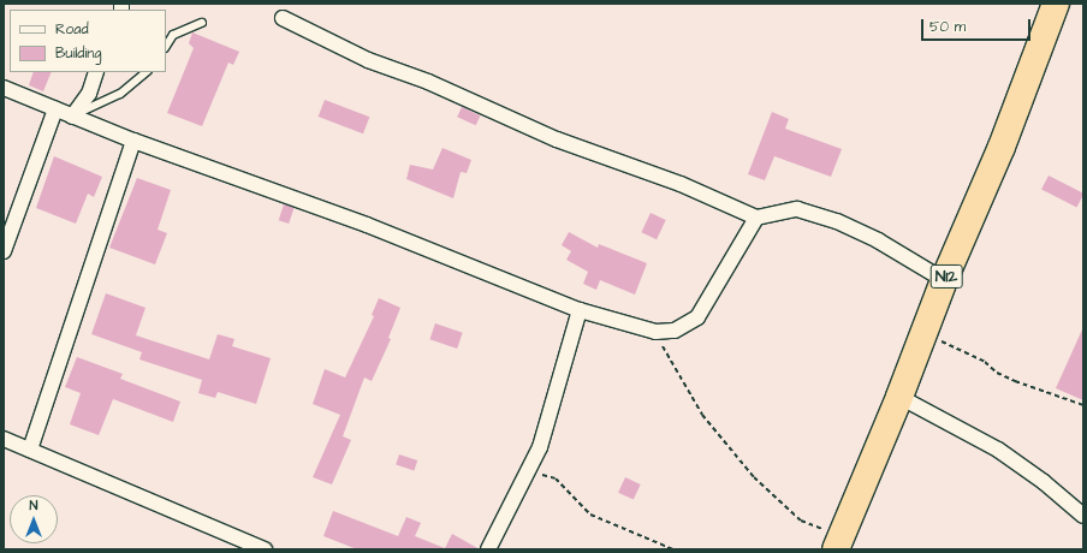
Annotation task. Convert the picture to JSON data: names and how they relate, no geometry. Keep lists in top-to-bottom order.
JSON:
{
  "streets": {
    "highway": ["N12"]
  },
  "legend": ["Road", "Building"],
  "scale_bar": "50 m",
  "north": "top"
}
